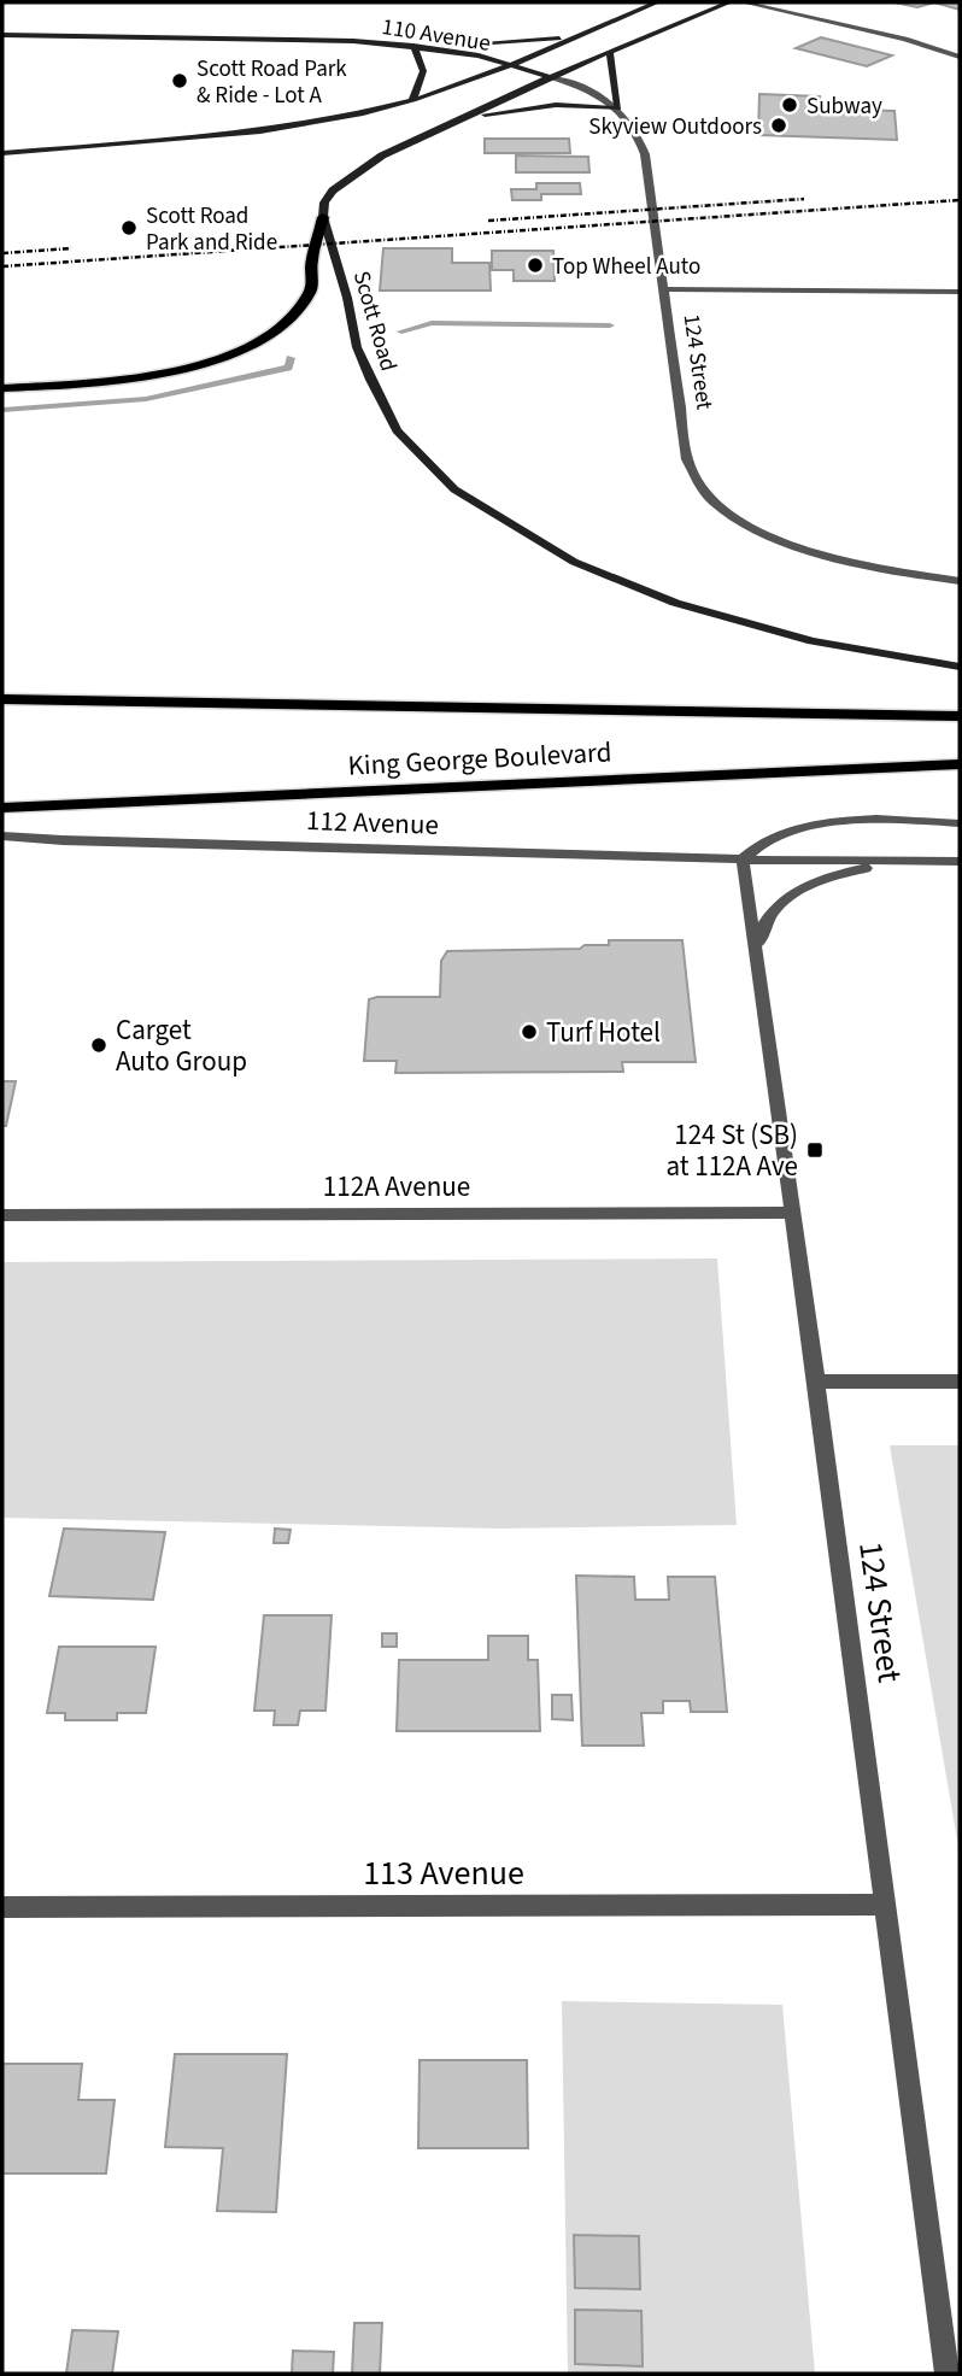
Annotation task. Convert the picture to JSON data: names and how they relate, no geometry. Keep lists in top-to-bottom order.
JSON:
{
  "streets": {
    "main road": ["110 Avenue", "Scott Road", "King George Boulevard"],
    "street": [
      "124 Street",
      "112 Avenue",
      "112A Avenue",
      "113 Avenue"
    ]
  },
  "crossings": [
    ["110 Avenue", "124 Street"],
    ["124 Street", "112 Avenue"],
    ["124 Street", "112A Avenue"],
    ["124 Street", "113 Avenue"]
  ],
  "places": {
    "other": [
      "Scott Road Park & Ride - Lot A",
      "Subway",
      "Skyview Outdoors",
      "Scott Road Park and Ride",
      "Top Wheel Auto",
      "Turf Hotel",
      "Carget Auto Group"
    ],
    "transit": ["124 St (SB) at 112A Ave"]
  }
}
